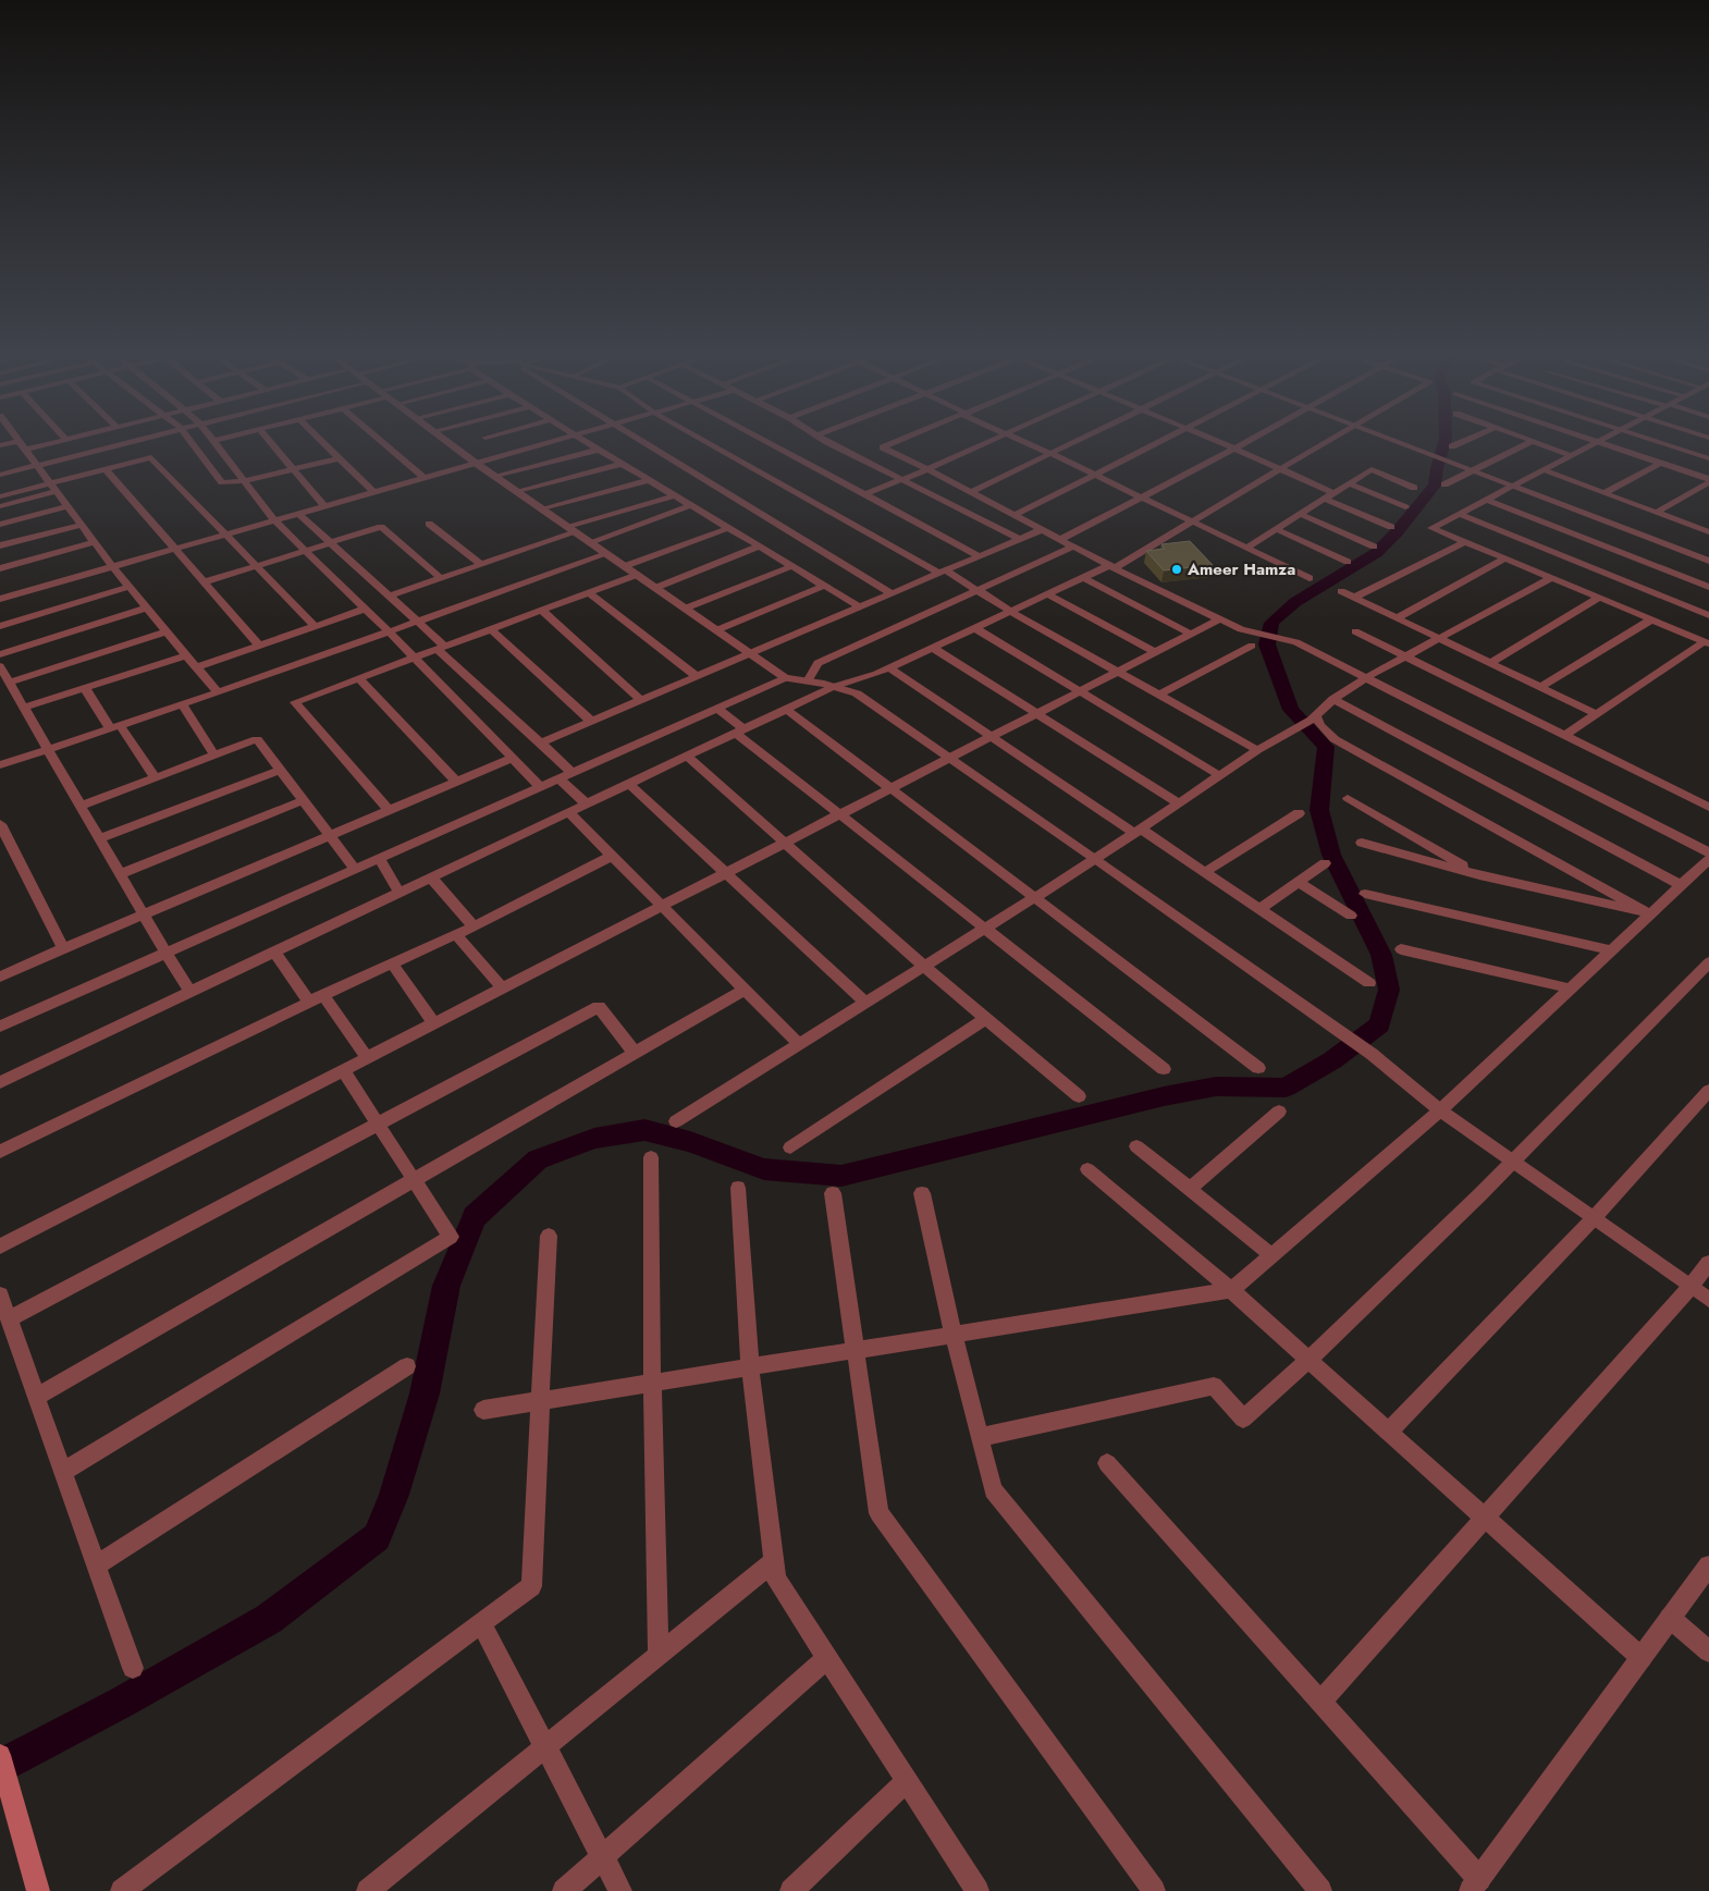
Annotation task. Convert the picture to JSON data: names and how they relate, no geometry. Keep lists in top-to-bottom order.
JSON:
{
  "places": ["Ameer Hamza"]
}
